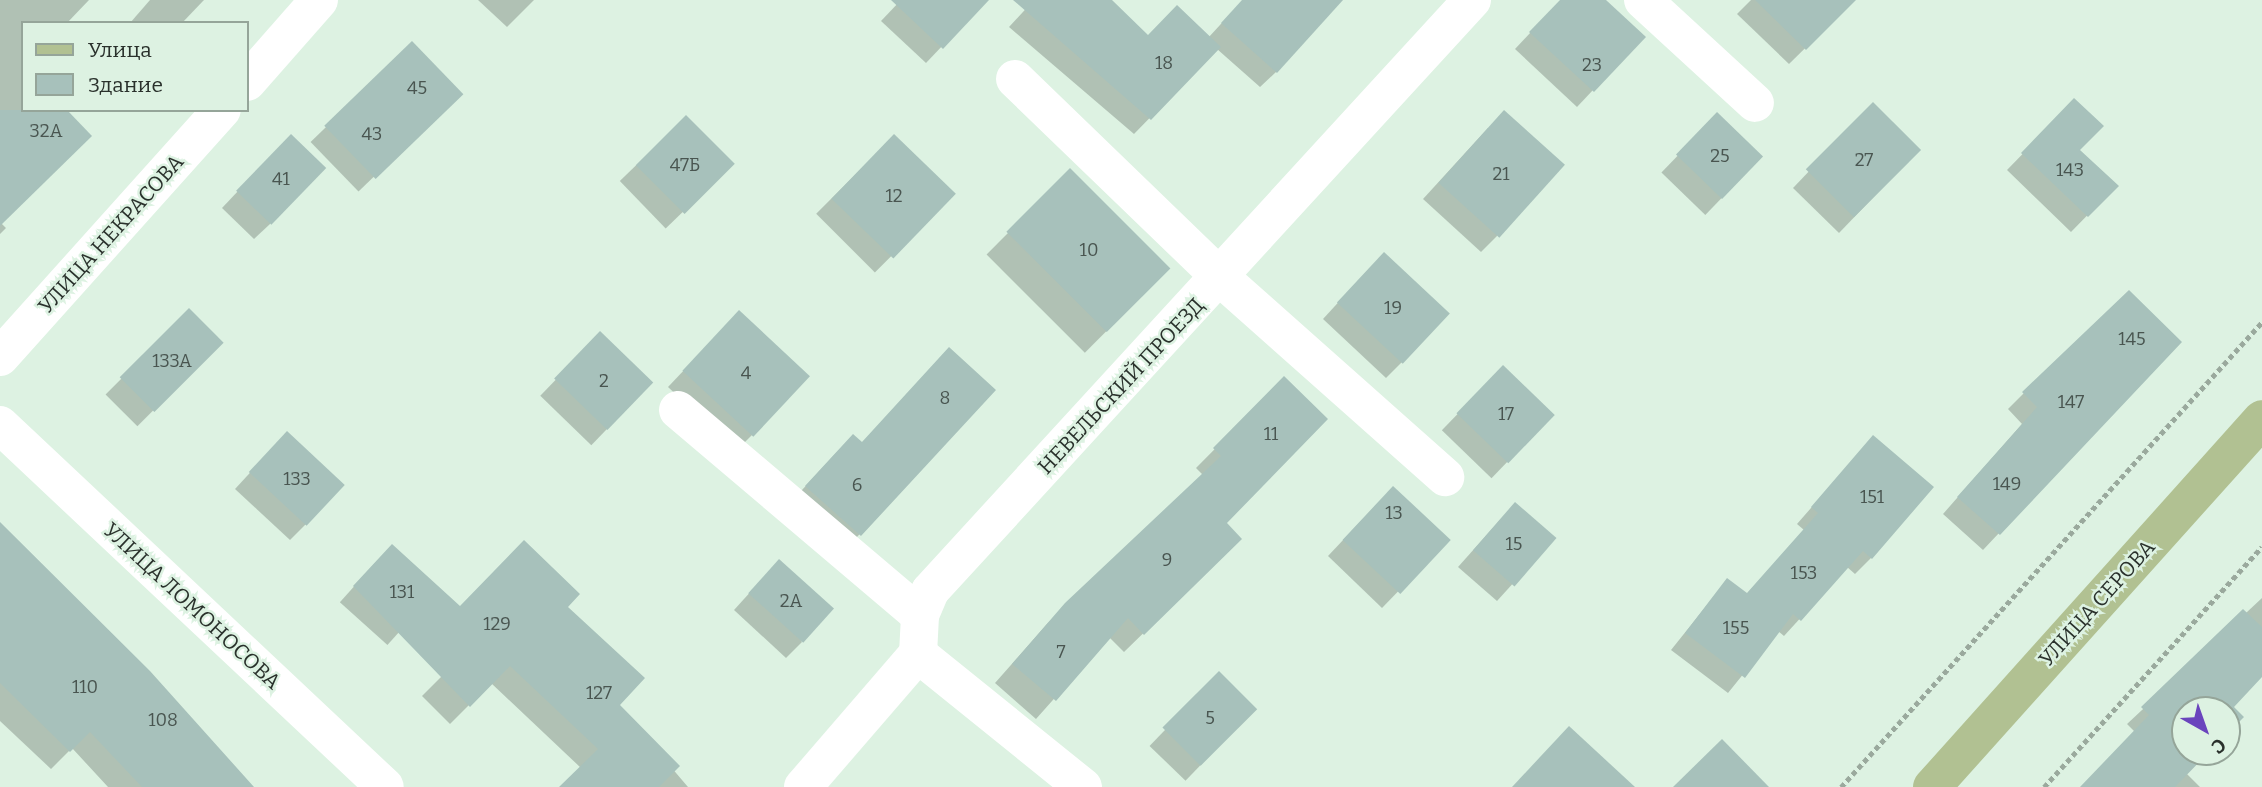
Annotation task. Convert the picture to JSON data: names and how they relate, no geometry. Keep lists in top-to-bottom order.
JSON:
{
  "streets": {
    "main road": ["УЛИЦА СЕРОВА"],
    "street": ["УЛИЦА НЕКРАСОВА", "НЕВЕЛЬСКИЙ ПРОЕЗД", "УЛИЦА ЛОМОНОСОВА"]
  },
  "house_numbers": [
    "18",
    "23",
    "45",
    "32А",
    "43",
    "25",
    "27",
    "47Б",
    "143",
    "21",
    "41",
    "12",
    "10",
    "19",
    "145",
    "133А",
    "4",
    "2",
    "8",
    "147",
    "17",
    "11",
    "133",
    "149",
    "6",
    "151",
    "13",
    "15",
    "9",
    "153",
    "131",
    "2А",
    "129",
    "155",
    "7",
    "110",
    "127",
    "5",
    "108"
  ],
  "legend": ["Улица", "Здание"],
  "north": "bottom right"
}
